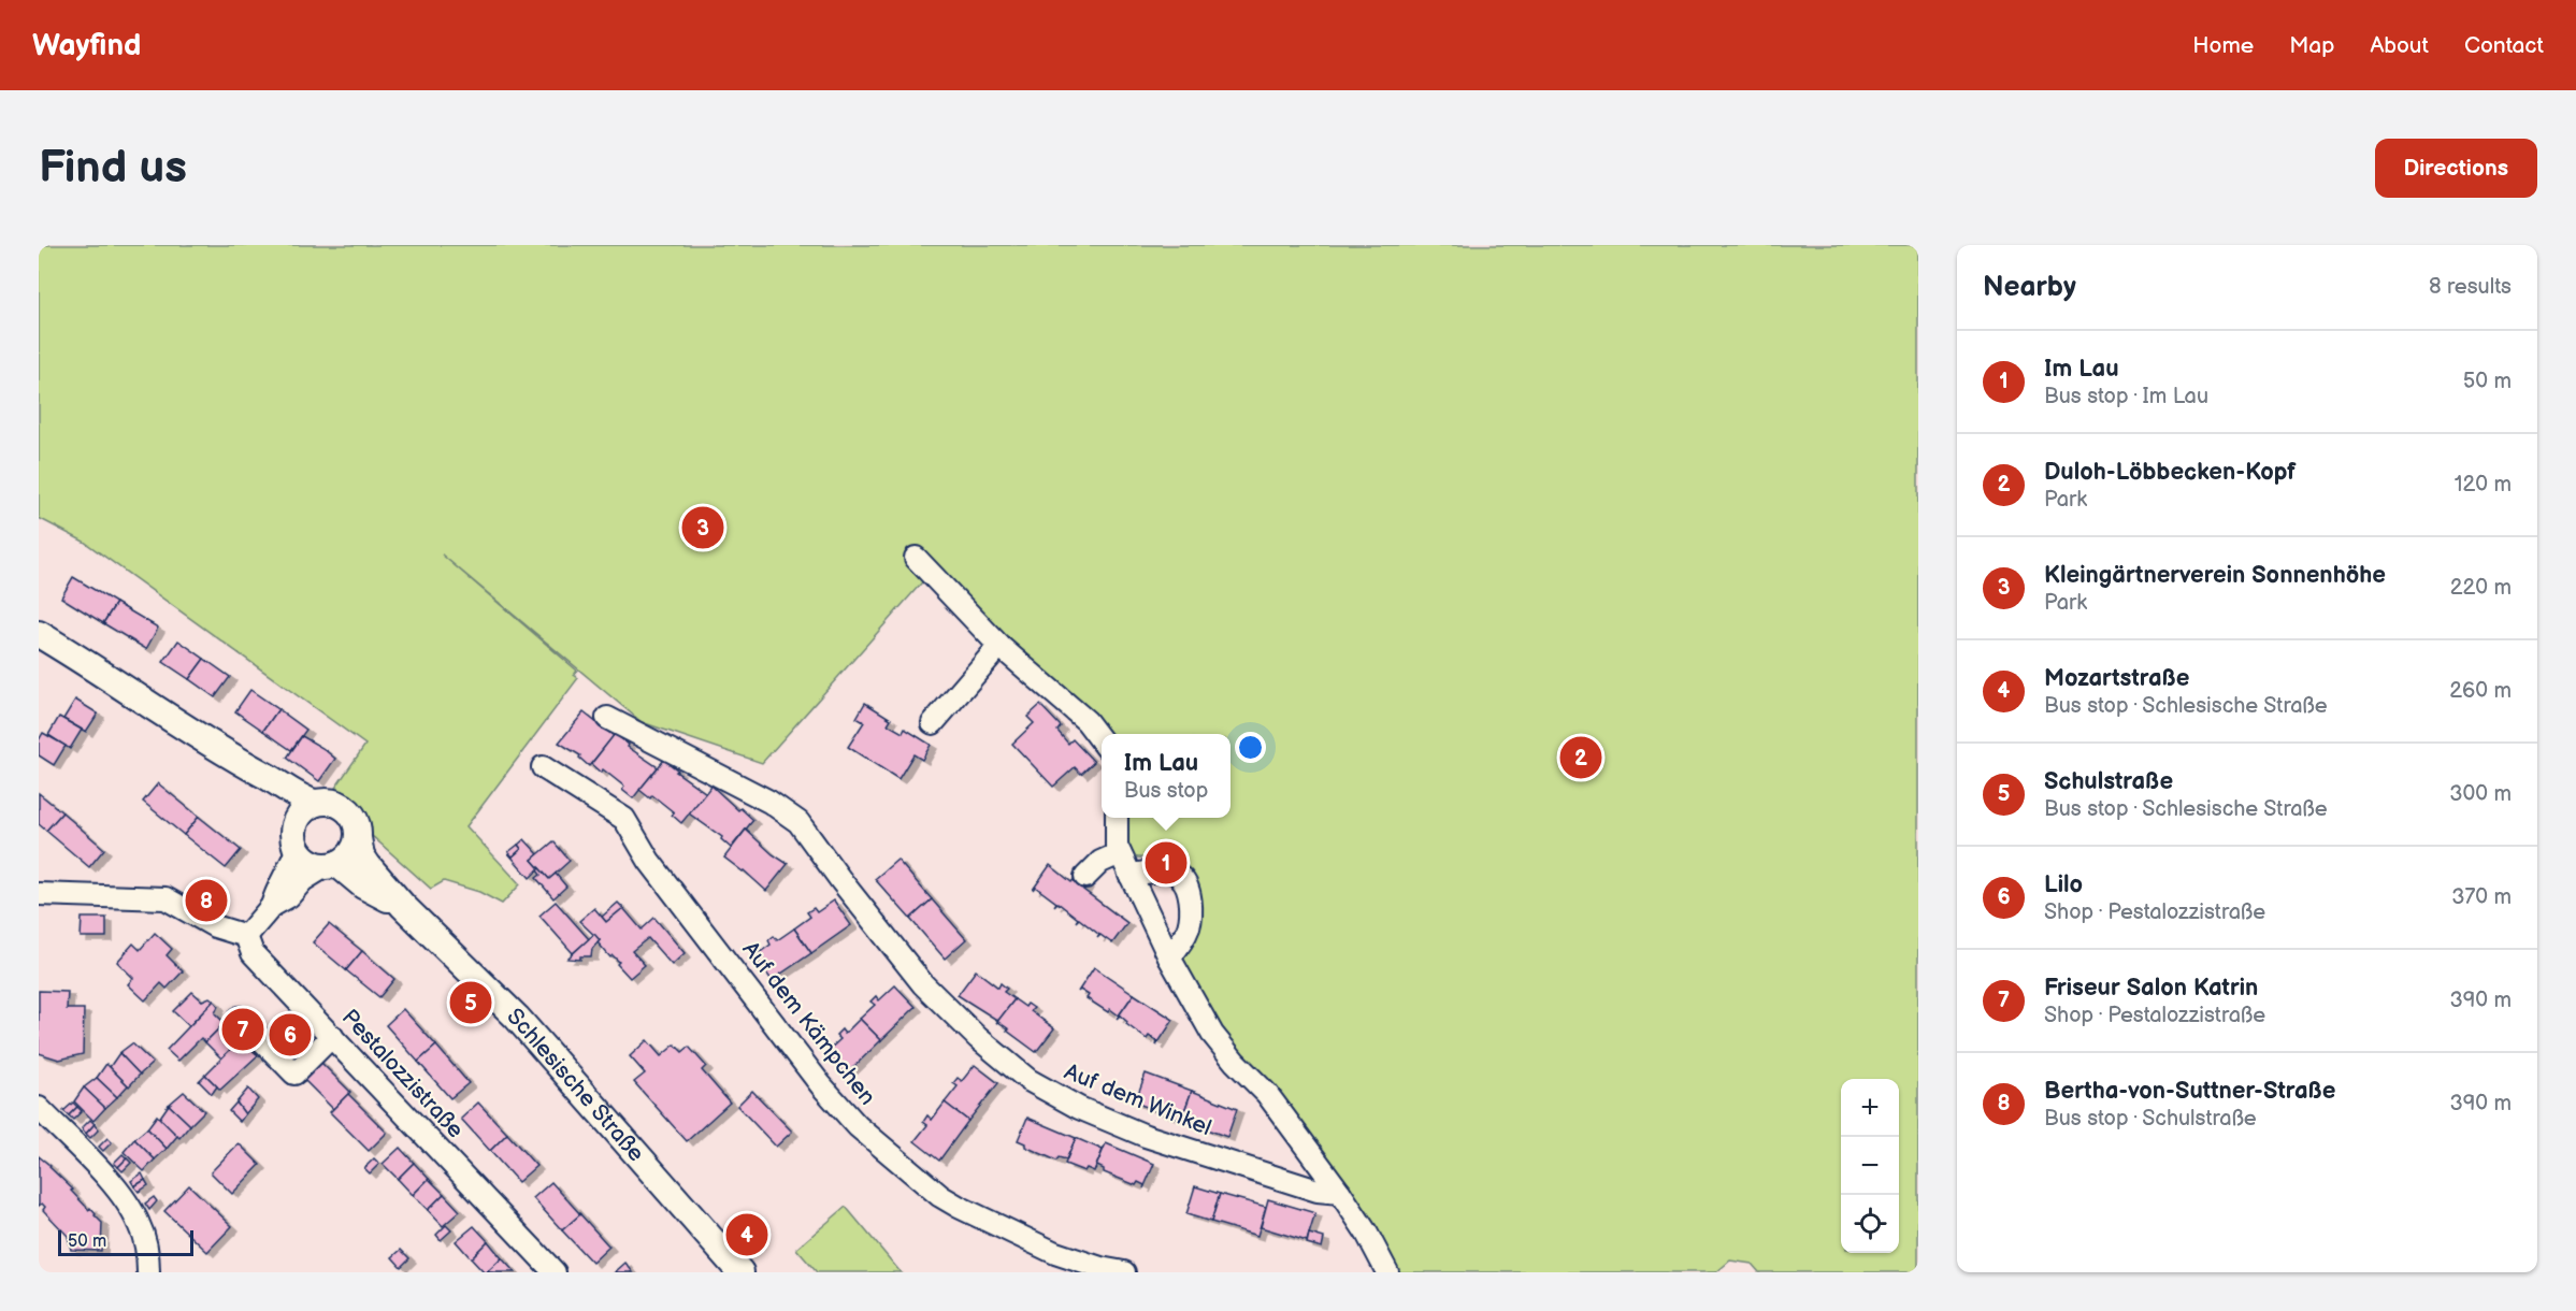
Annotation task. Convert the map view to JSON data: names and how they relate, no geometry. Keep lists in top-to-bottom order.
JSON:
{
  "streets": {
    "main road": ["Schlesische Straße"],
    "street": ["Auf dem Kämpchen", "Pestalozzistraße", "Auf dem Winkel"]
  },
  "scale_bar": "50 m",
  "page": {
    "header": "Wayfind",
    "nav": [
      "Home",
      "Map",
      "About",
      "Contact"
    ],
    "buttons": "Directions",
    "title": "Find us",
    "heading": ["Nearby", "8 results"],
    "list": [
      {
        "mark": "1",
        "name": "Im Lau",
        "note": "Bus stop · Im Lau",
        "value": "50 m"
      },
      {
        "mark": "2",
        "name": "Duloh-Löbbecken-Kopf",
        "note": "Park",
        "value": "120 m"
      },
      {
        "mark": "3",
        "name": "Kleingärtnerverein Sonnenhöhe",
        "note": "Park",
        "value": "220 m"
      },
      {
        "mark": "4",
        "name": "Mozartstraße",
        "note": "Bus stop · Schlesische Straße",
        "value": "260 m"
      },
      {
        "mark": "5",
        "name": "Schulstraße",
        "note": "Bus stop · Schlesische Straße",
        "value": "300 m"
      },
      {
        "mark": "6",
        "name": "Lilo",
        "note": "Shop · Pestalozzistraße",
        "value": "370 m"
      },
      {
        "mark": "7",
        "name": "Friseur Salon Katrin",
        "note": "Shop · Pestalozzistraße",
        "value": "390 m"
      },
      {
        "mark": "8",
        "name": "Bertha-von-Suttner-Straße",
        "note": "Bus stop · Schulstraße",
        "value": "390 m"
      }
    ],
    "pins": [
      "3",
      "2",
      "1",
      "8",
      "5",
      "7",
      "6",
      "4"
    ],
    "popup": ["Im Lau", "Bus stop"],
    "map_buttons": ["+", "−"],
    "scale": "50 m"
  }
}
